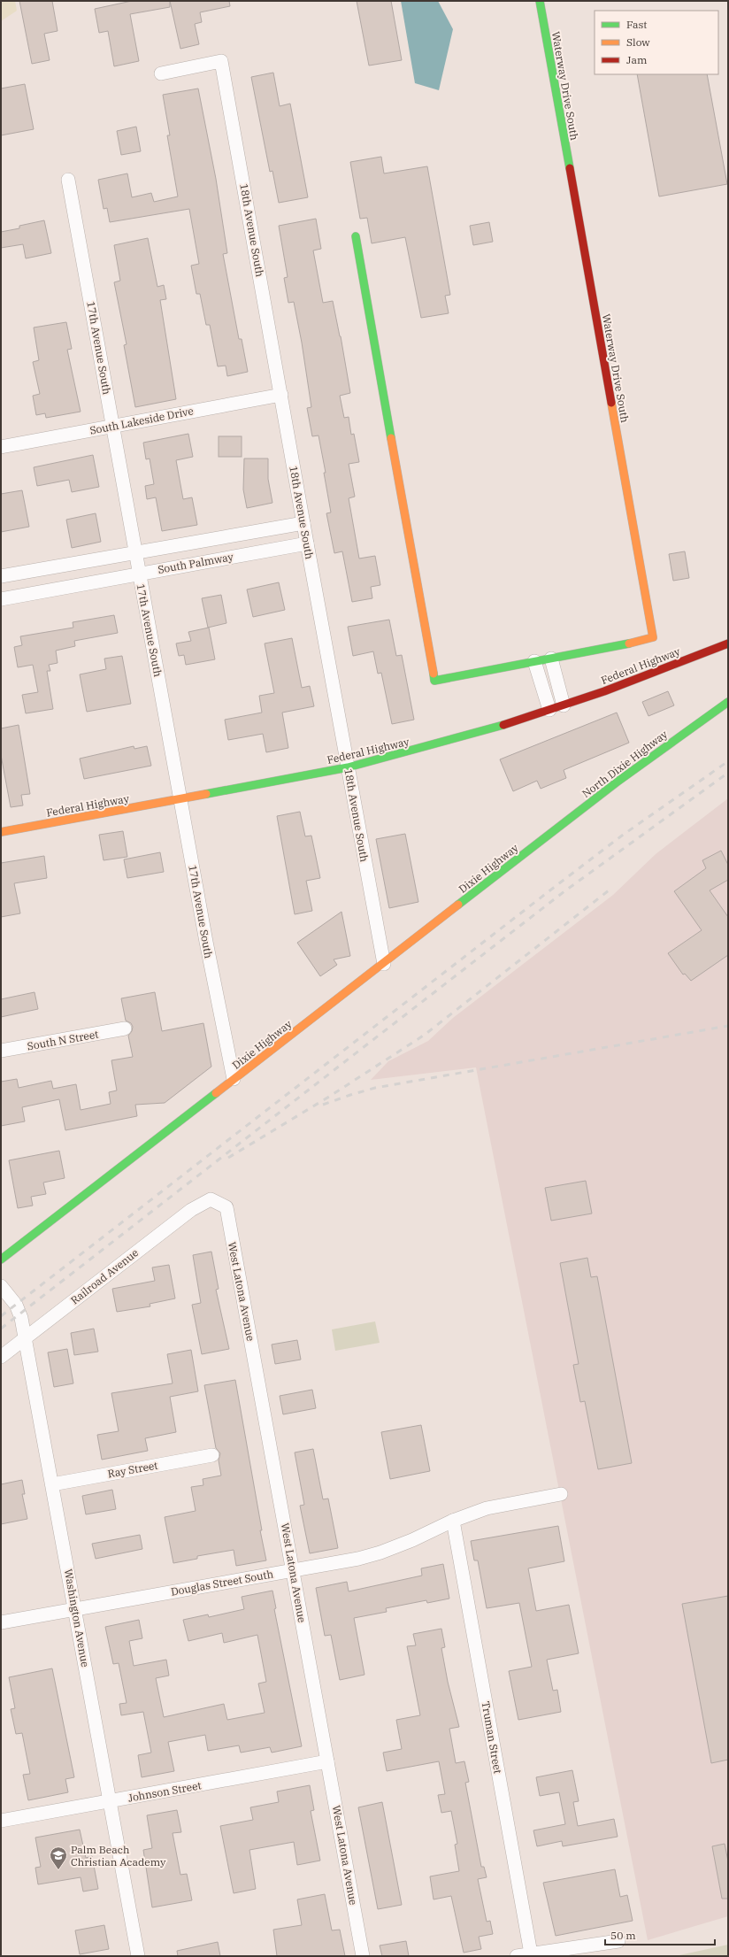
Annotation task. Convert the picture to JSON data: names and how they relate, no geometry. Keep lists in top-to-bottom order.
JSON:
{
  "streets": {
    "main road": [
      "Waterway Drive South",
      "Federal Highway",
      "North Dixie Highway",
      "Dixie Highway"
    ],
    "street": [
      "18th Avenue South",
      "17th Avenue South",
      "South Lakeside Drive",
      "South Palmway",
      "South N Street",
      "Railroad Avenue",
      "West Latona Avenue",
      "Ray Street",
      "Douglas Street South",
      "Washington Avenue",
      "Truman Street",
      "Johnson Street"
    ]
  },
  "crossings": [
    ["18th Avenue South", "South Lakeside Drive"],
    ["18th Avenue South", "South Palmway"],
    ["18th Avenue South", "Federal Highway"],
    ["18th Avenue South", "Dixie Highway"],
    ["17th Avenue South", "South Lakeside Drive"],
    ["17th Avenue South", "South Palmway"],
    ["17th Avenue South", "Federal Highway"],
    ["17th Avenue South", "Dixie Highway"],
    ["North Dixie Highway", "Dixie Highway"],
    ["Railroad Avenue", "West Latona Avenue"],
    ["Railroad Avenue", "Washington Avenue"],
    ["West Latona Avenue", "Douglas Street South"],
    ["West Latona Avenue", "Johnson Street"],
    ["Ray Street", "Washington Avenue"],
    ["Douglas Street South", "Washington Avenue"],
    ["Douglas Street South", "Truman Street"],
    ["Washington Avenue", "Johnson Street"]
  ],
  "places": {
    "school or university": ["Palm Beach Christian Academy"]
  },
  "legend": ["Fast", "Slow", "Jam"],
  "scale_bar": "50 m"
}
